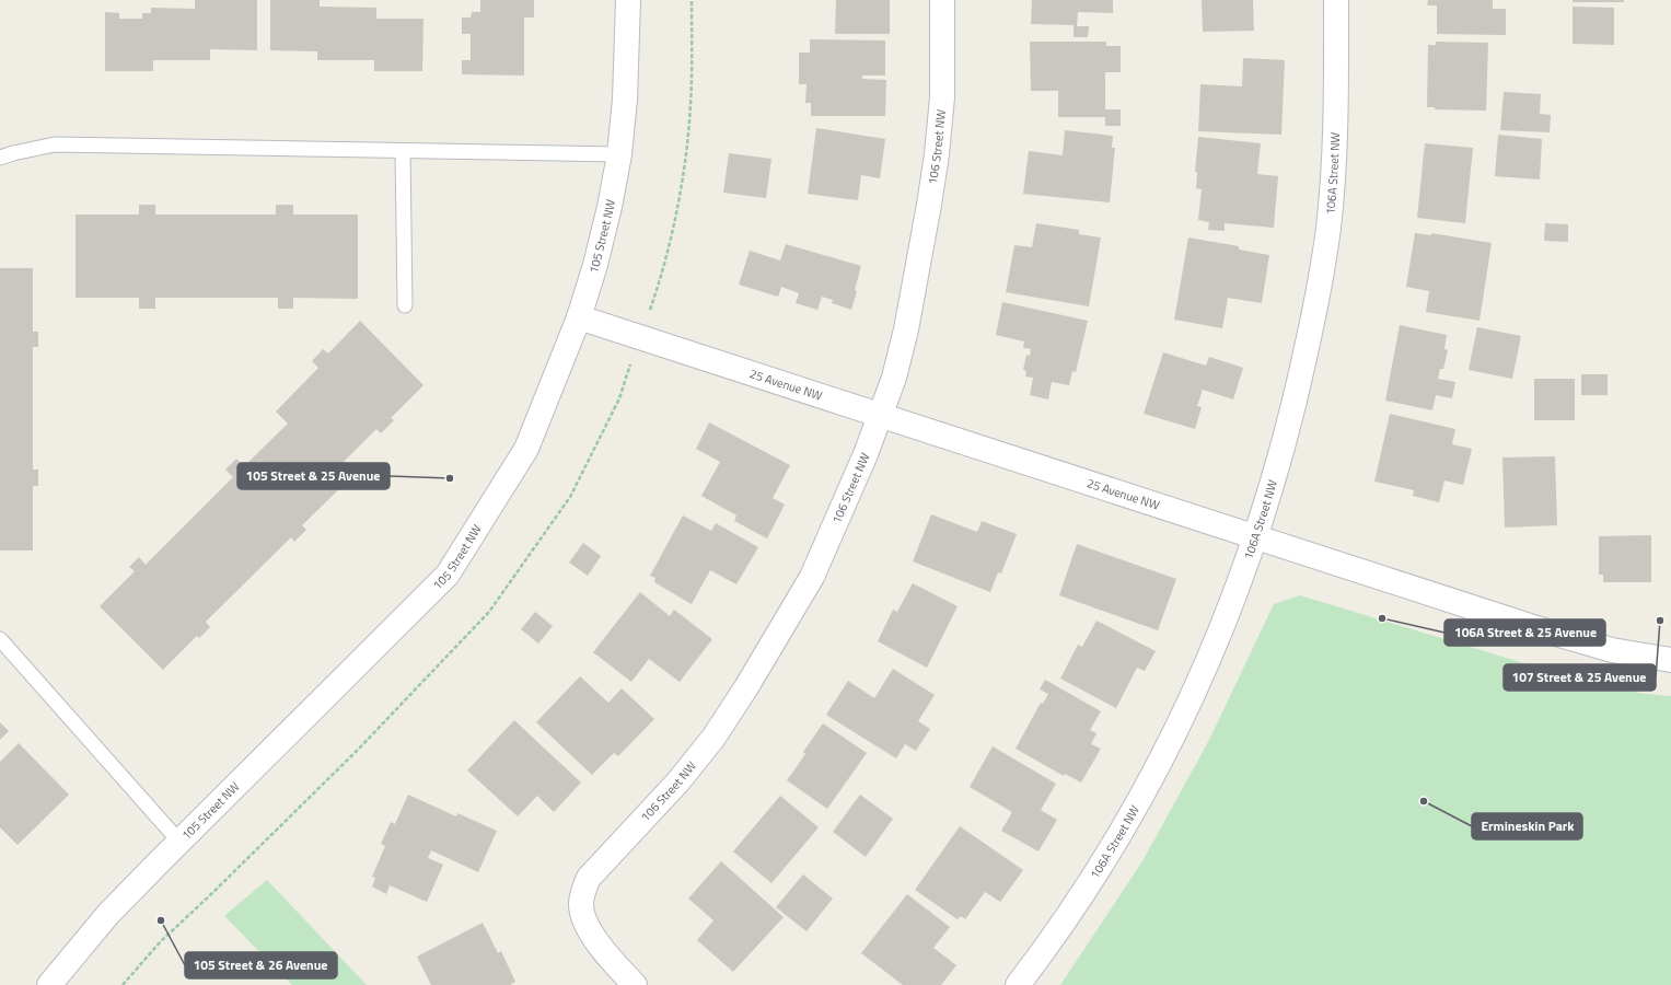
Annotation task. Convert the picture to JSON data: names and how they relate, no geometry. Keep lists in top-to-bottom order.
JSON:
{
  "streets": {
    "street": [
      "106 Street NW",
      "106A Street NW",
      "105 Street NW",
      "25 Avenue NW"
    ]
  },
  "crossings": [
    ["106 Street NW", "25 Avenue NW"],
    ["106A Street NW", "25 Avenue NW"],
    ["105 Street NW", "25 Avenue NW"]
  ],
  "places": [
    "105 Street & 25 Avenue",
    "106A Street & 25 Avenue",
    "107 Street & 25 Avenue",
    "Ermineskin Park",
    "105 Street & 26 Avenue"
  ]
}
